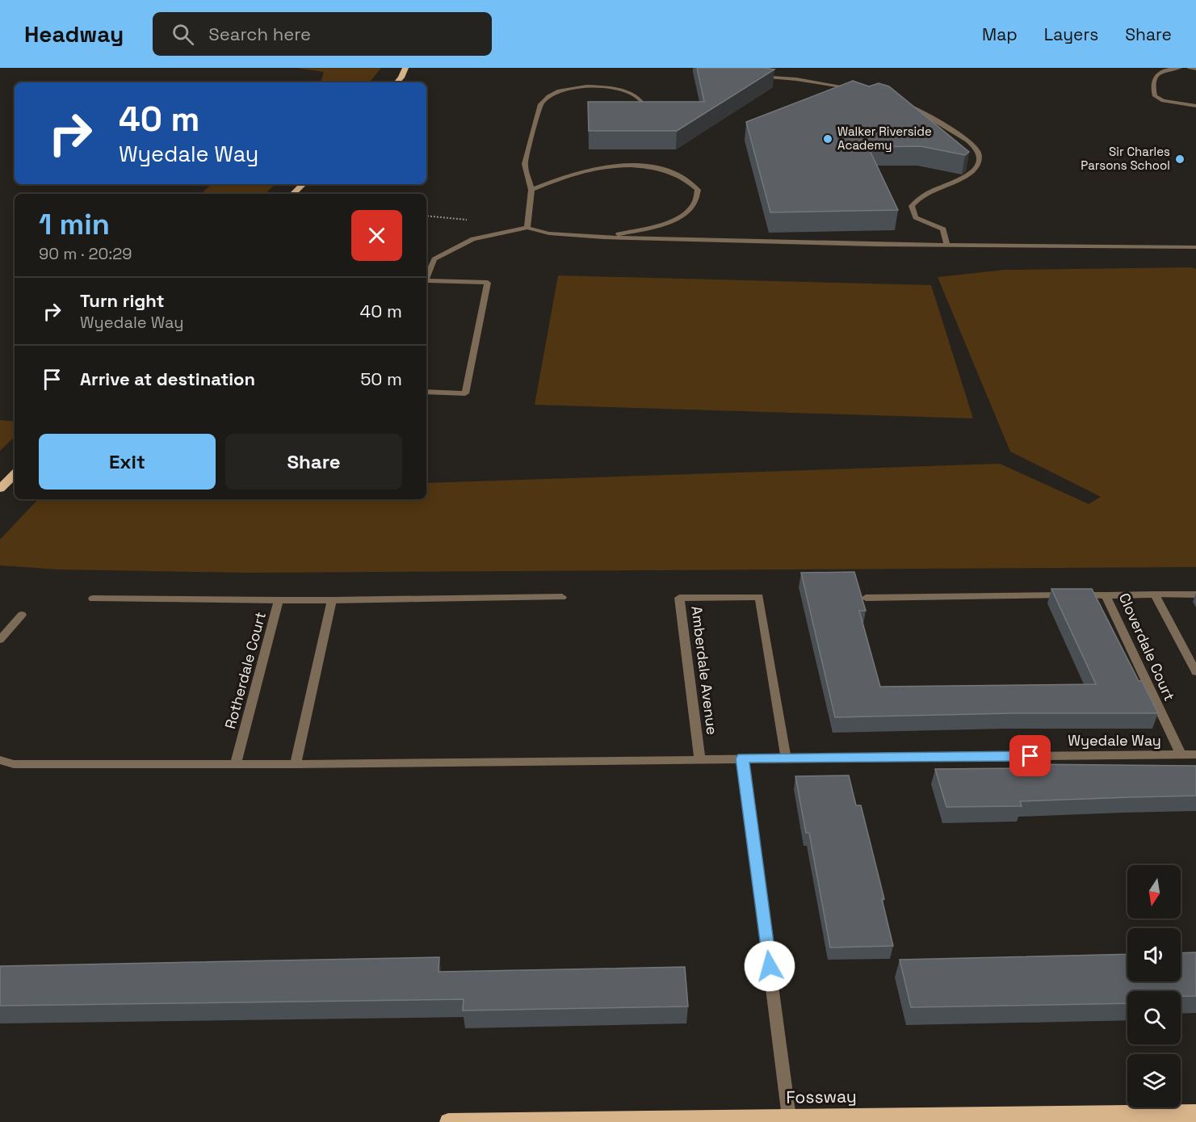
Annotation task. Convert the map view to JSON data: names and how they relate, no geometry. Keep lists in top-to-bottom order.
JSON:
{
  "streets": {
    "main road": ["Fossway"],
    "street": [
      "Cloverdale Court",
      "Rotherdale Court",
      "Amberdale Avenue",
      "Wyedale Way"
    ]
  },
  "crossings": [
    ["Cloverdale Court", "Wyedale Way"],
    ["Rotherdale Court", "Wyedale Way"],
    ["Amberdale Avenue", "Wyedale Way"]
  ],
  "places": ["Walker Riverside Academy", "Sir Charles Parsons School"],
  "north": "bottom",
  "page": {
    "header": "Headway",
    "search": "Search here",
    "nav": ["Map", "Layers", "Share"],
    "turn": ["40 m", "Wyedale Way"],
    "heading": ["1 min", "90 m · 20:29"],
    "list": [
      {
        "name": "Turn right",
        "note": "Wyedale Way",
        "value": "40 m"
      },
      {
        "name": "Arrive at destination",
        "value": "50 m"
      }
    ],
    "buttons": ["Exit", "Share"]
  }
}
